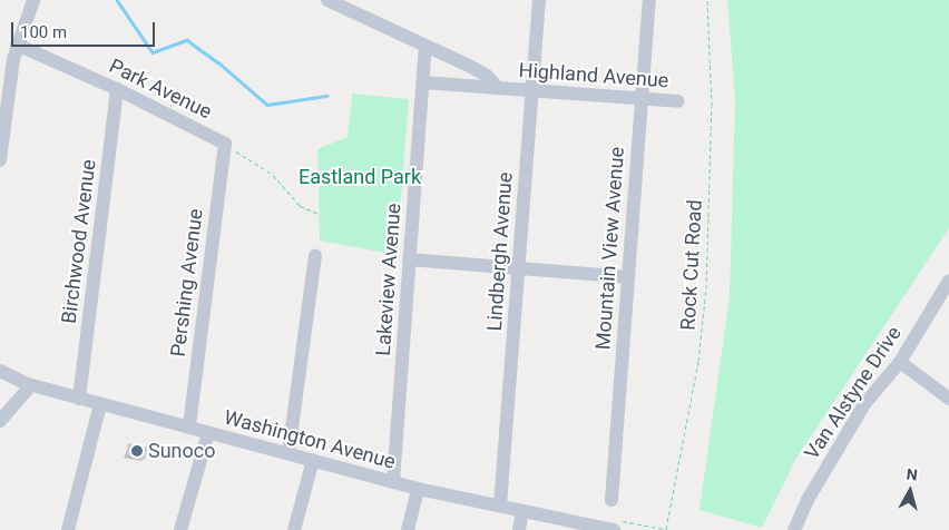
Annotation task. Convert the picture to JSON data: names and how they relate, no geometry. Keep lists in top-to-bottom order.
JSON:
{
  "streets": {
    "street": [
      "Highland Avenue",
      "Park Avenue",
      "Birchwood Avenue",
      "Mountain View Avenue",
      "Lindbergh Avenue",
      "Lakeview Avenue",
      "Pershing Avenue",
      "Van Alstyne Drive",
      "Washington Avenue"
    ],
    "path": ["Rock Cut Road"]
  },
  "crossings": [
    ["Highland Avenue", "Mountain View Avenue"],
    ["Highland Avenue", "Lindbergh Avenue"],
    ["Highland Avenue", "Lakeview Avenue"],
    ["Park Avenue", "Birchwood Avenue"],
    ["Park Avenue", "Pershing Avenue"],
    ["Birchwood Avenue", "Washington Avenue"],
    ["Lindbergh Avenue", "Washington Avenue"],
    ["Lakeview Avenue", "Washington Avenue"],
    ["Pershing Avenue", "Washington Avenue"]
  ],
  "parks": ["Eastland Park"],
  "places": ["Sunoco"],
  "scale_bar": "100 m",
  "north": "top"
}
